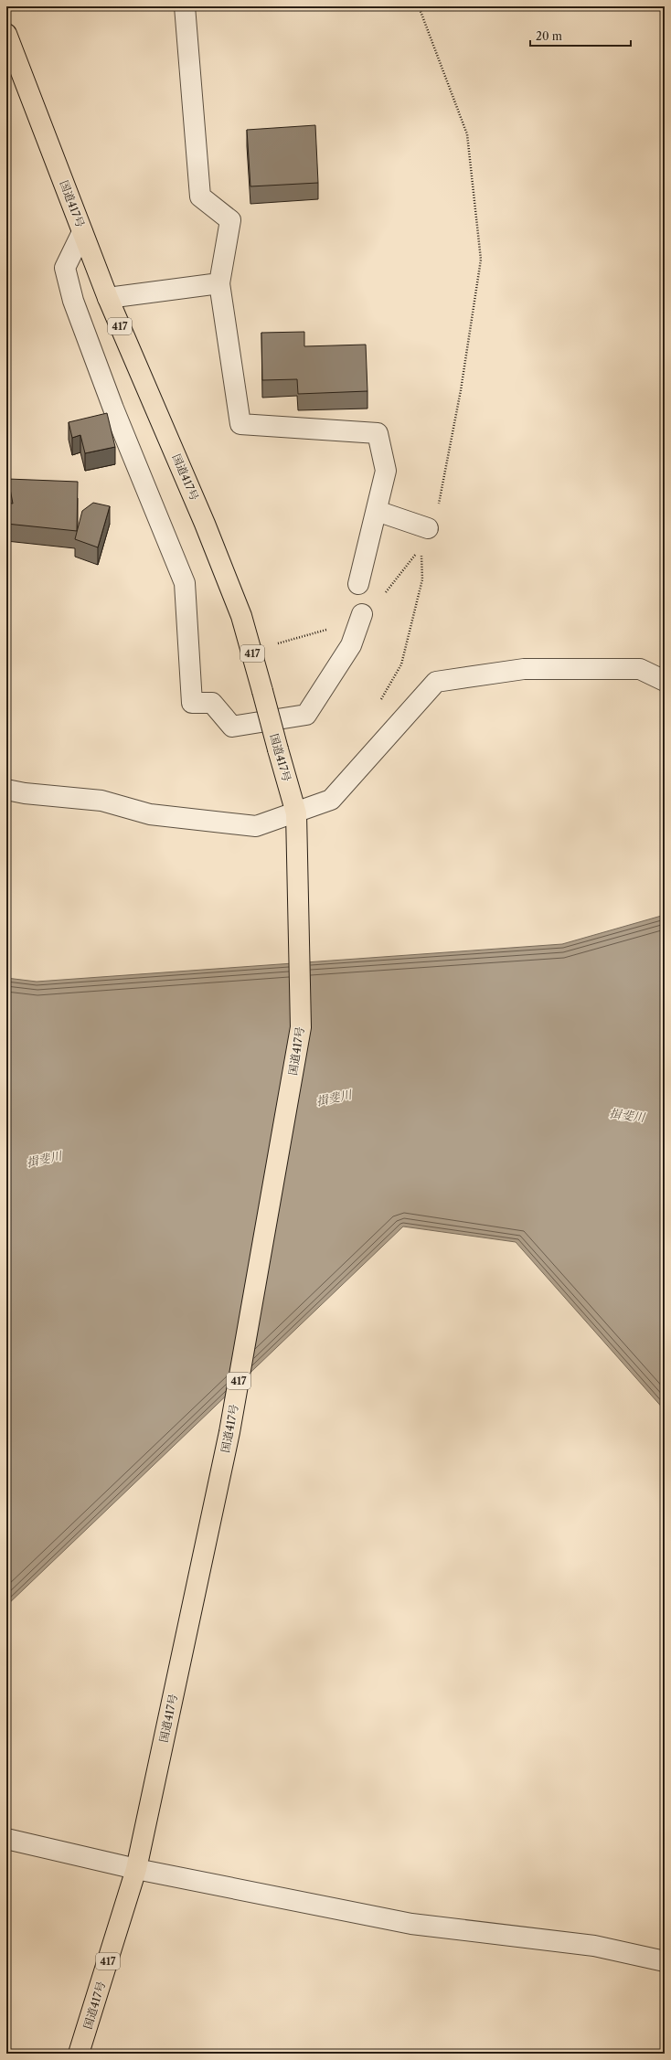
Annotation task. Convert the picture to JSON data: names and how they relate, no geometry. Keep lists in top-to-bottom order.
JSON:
{
  "streets": {
    "highway": ["国道417号", "417"]
  },
  "water": ["揖斐川"],
  "scale_bar": "20 m"
}
